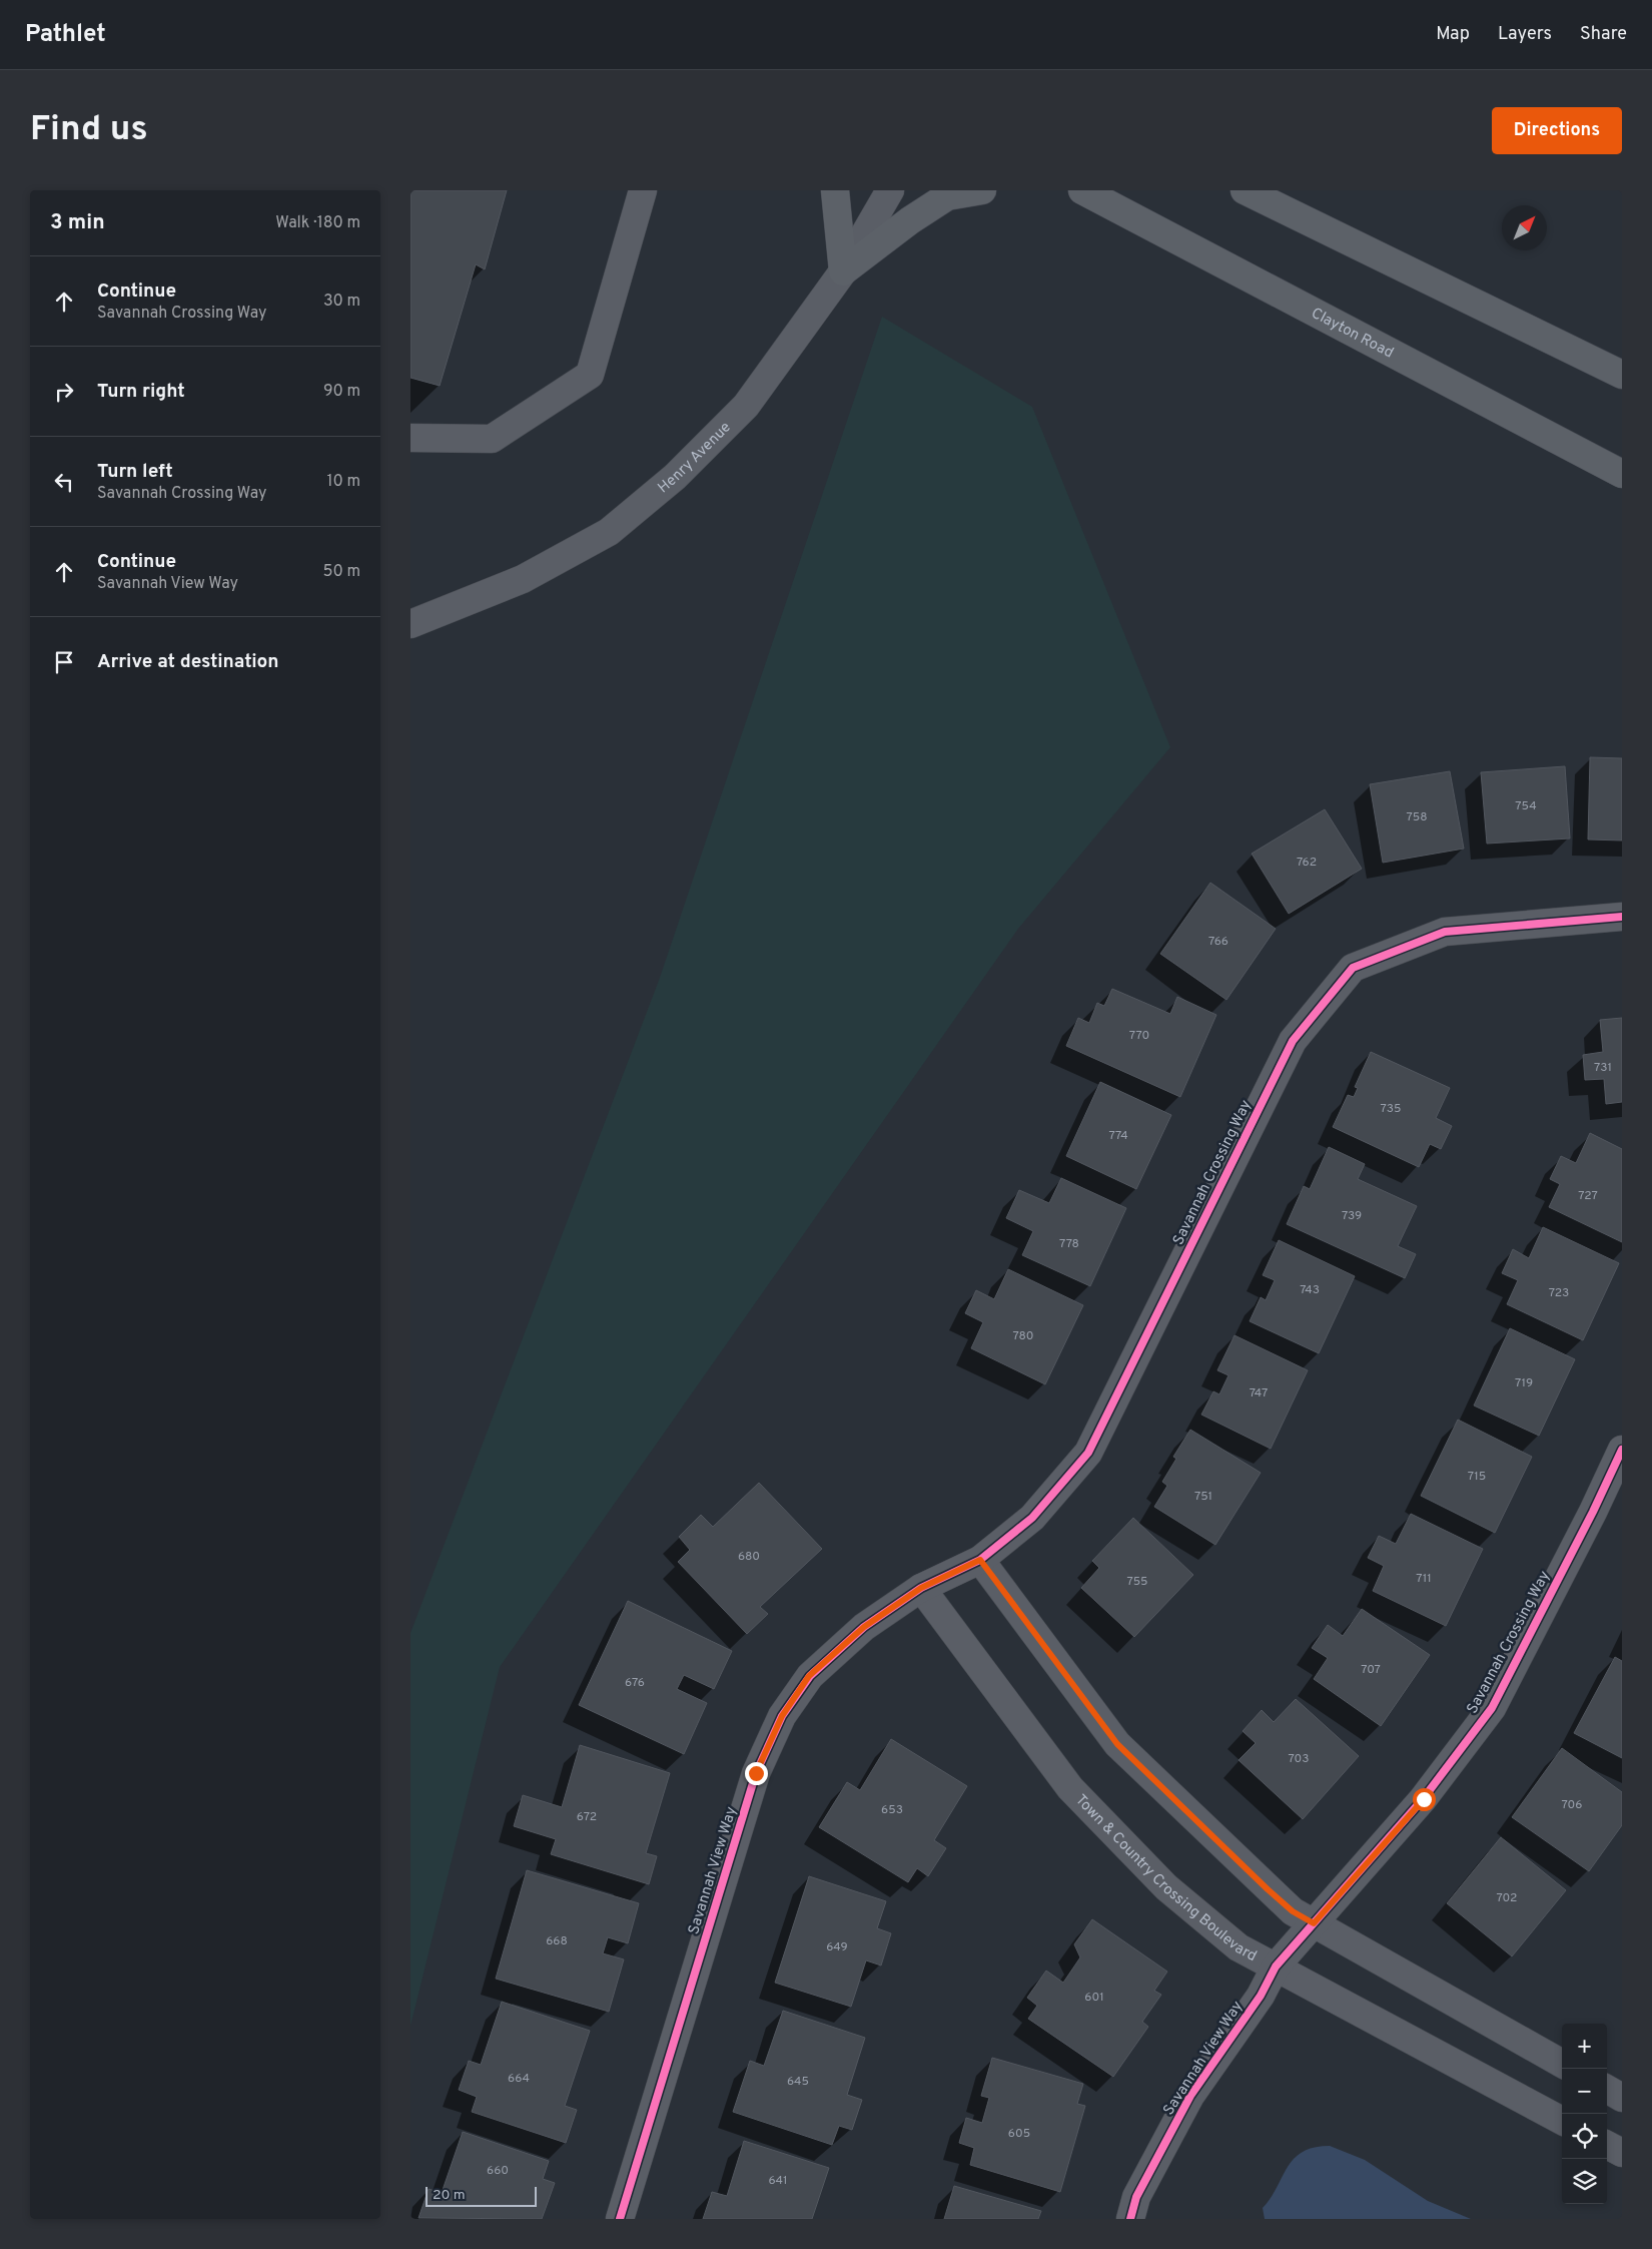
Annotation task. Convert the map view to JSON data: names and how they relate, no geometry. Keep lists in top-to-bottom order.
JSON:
{
  "streets": {
    "main road": ["Clayton Road"],
    "street": [
      "Henry Avenue",
      "Savannah Crossing Way",
      "Savannah View Way",
      "Town & Country Crossing Boulevard"
    ]
  },
  "crossings": [
    ["Savannah Crossing Way", "Savannah View Way"],
    ["Savannah Crossing Way", "Town & Country Crossing Boulevard"],
    ["Savannah View Way", "Town & Country Crossing Boulevard"]
  ],
  "house_numbers": [
    "754",
    "758",
    "762",
    "766",
    "770",
    "731",
    "735",
    "774",
    "727",
    "739",
    "778",
    "743",
    "723",
    "780",
    "719",
    "747",
    "715",
    "751",
    "680",
    "711",
    "755",
    "707",
    "676",
    "703",
    "706",
    "653",
    "672",
    "702",
    "668",
    "649",
    "601",
    "664",
    "645",
    "605",
    "660",
    "641"
  ],
  "scale_bar": "20 m",
  "north": "top right",
  "page": {
    "header": "Pathlet",
    "nav": ["Map", "Layers", "Share"],
    "buttons": "Directions",
    "title": "Find us",
    "heading": ["3 min", "Walk · 180 m"],
    "list": [
      ["Continue", "Savannah Crossing Way", "30 m"],
      ["Turn right", "90 m"],
      ["Turn left", "Savannah Crossing Way", "10 m"],
      ["Continue", "Savannah View Way", "50 m"],
      "Arrive at destination"
    ],
    "map_buttons": ["+", "−"],
    "scale": "20 m"
  }
}
